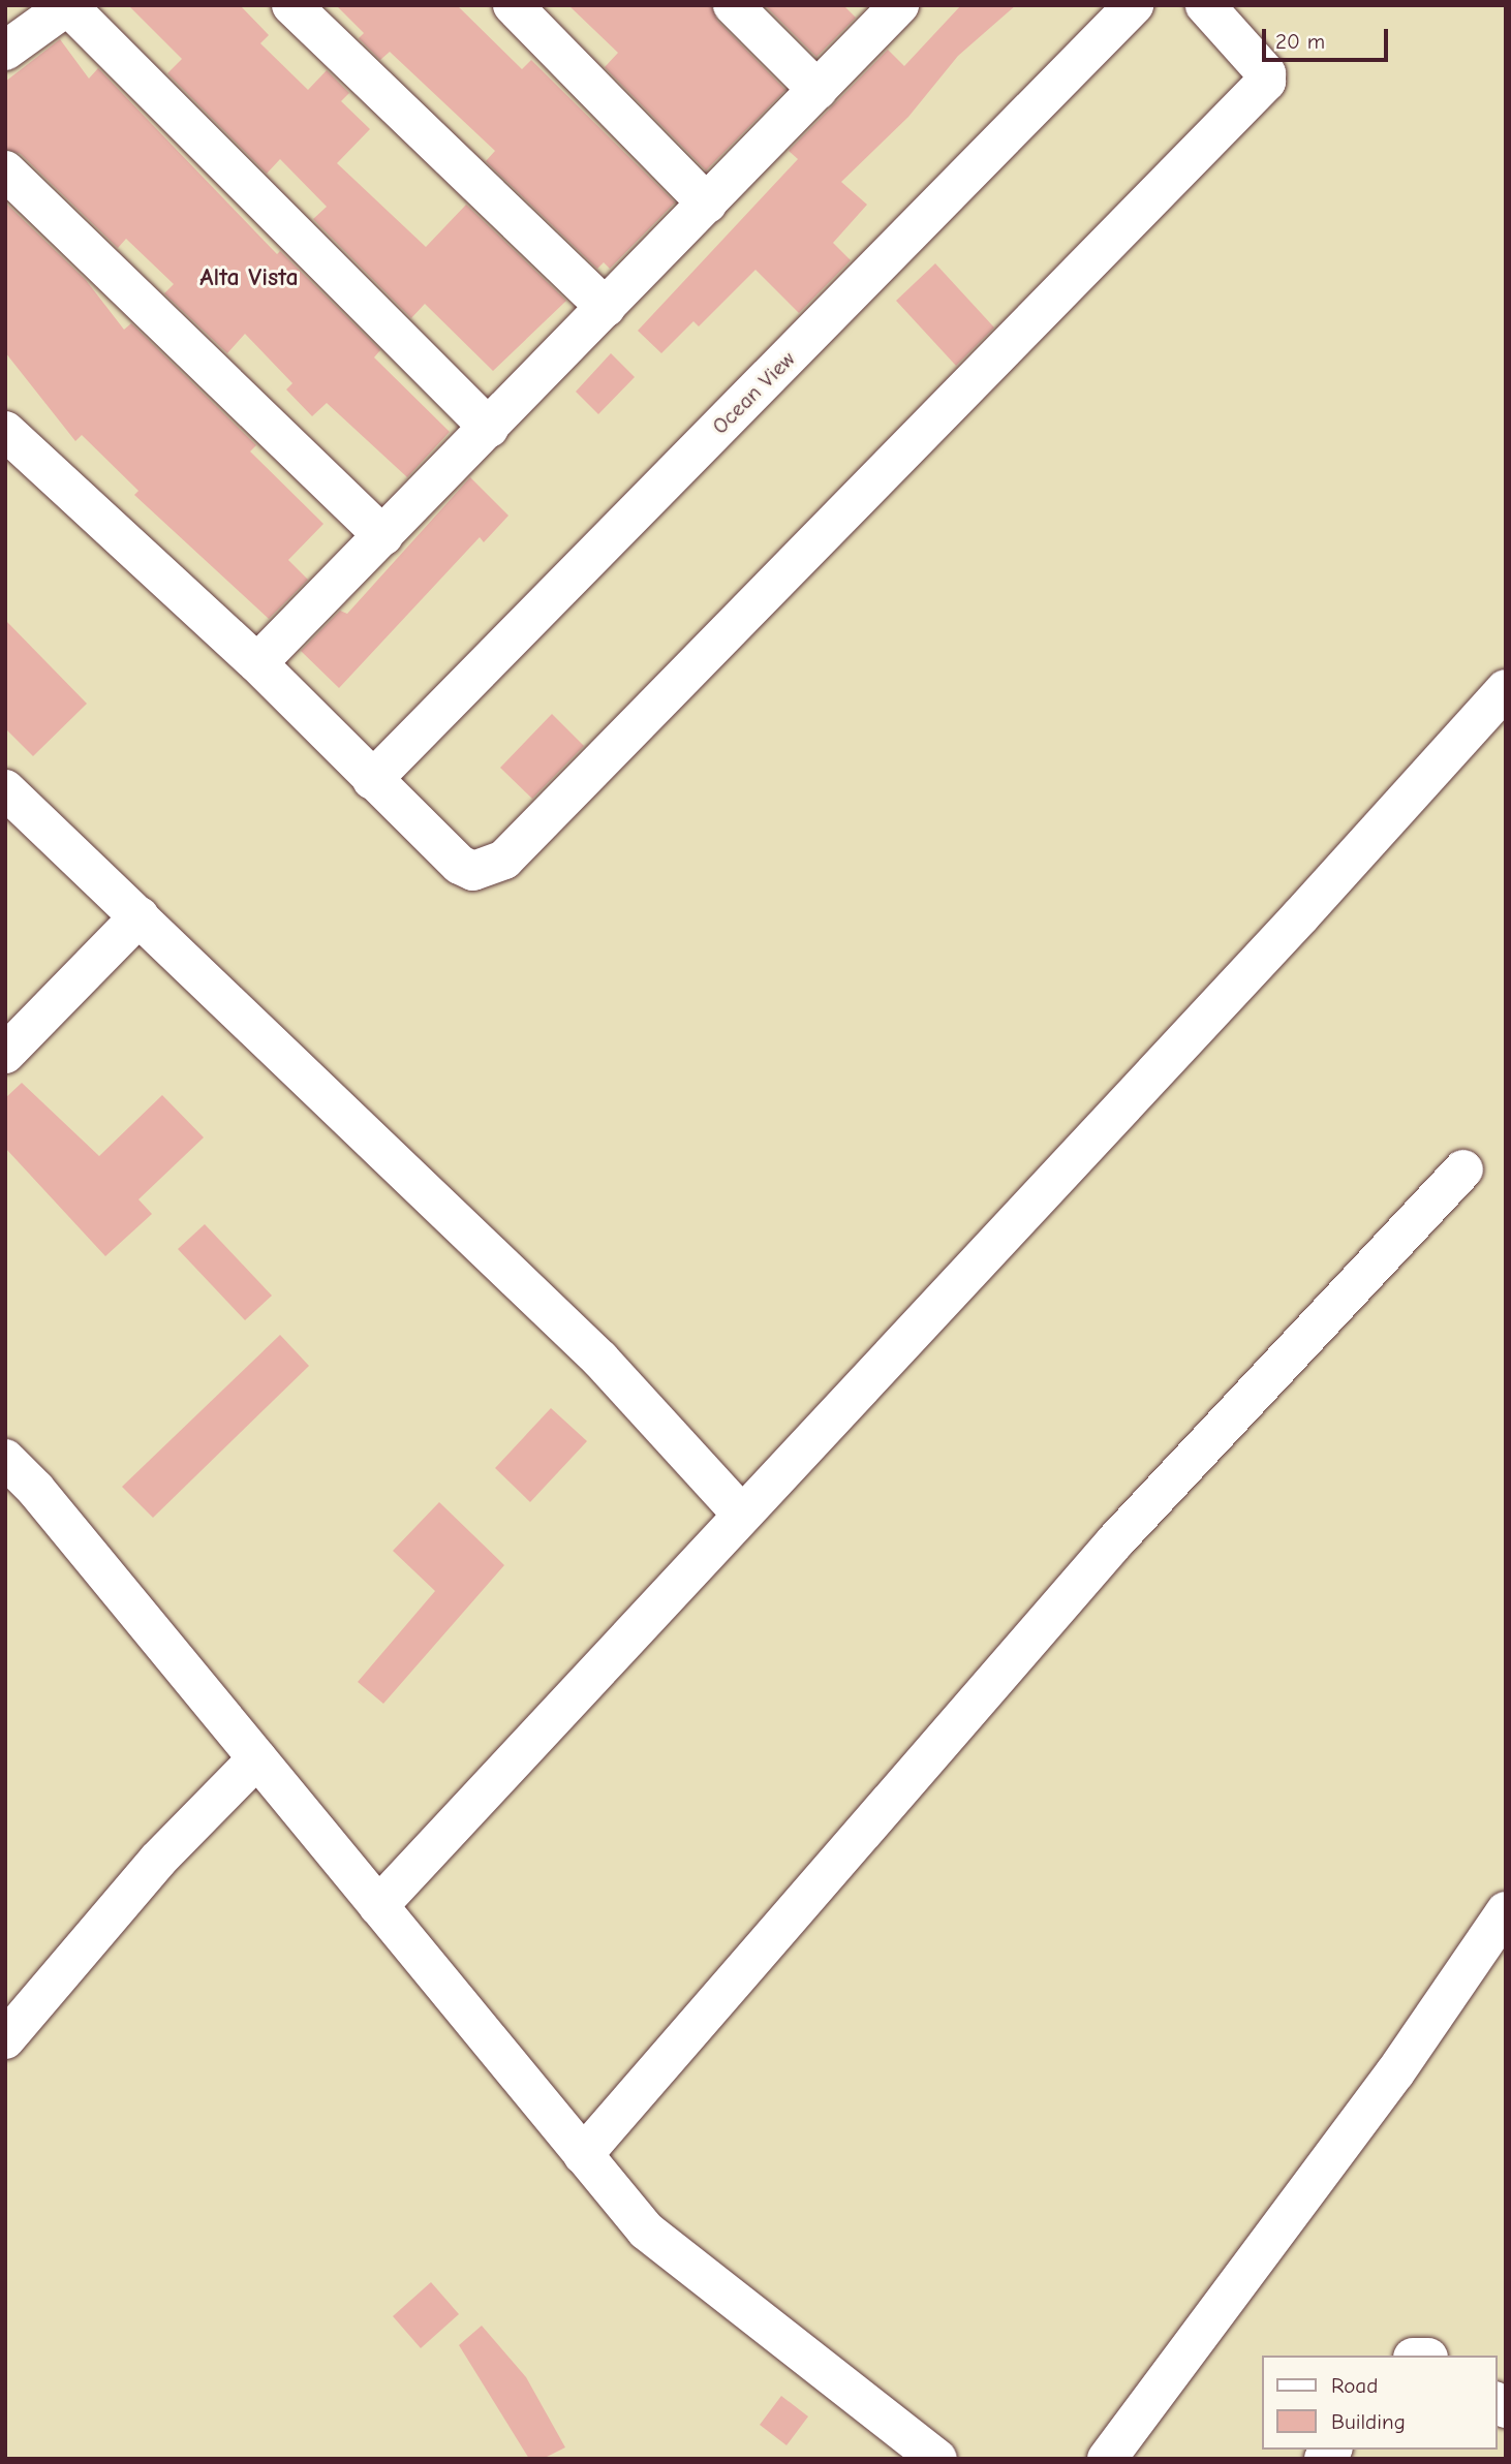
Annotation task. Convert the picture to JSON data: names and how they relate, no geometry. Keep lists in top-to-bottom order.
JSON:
{
  "streets": {
    "street": ["Ocean View"]
  },
  "districts": ["Alta Vista"],
  "legend": ["Road", "Building"],
  "scale_bar": "20 m"
}
